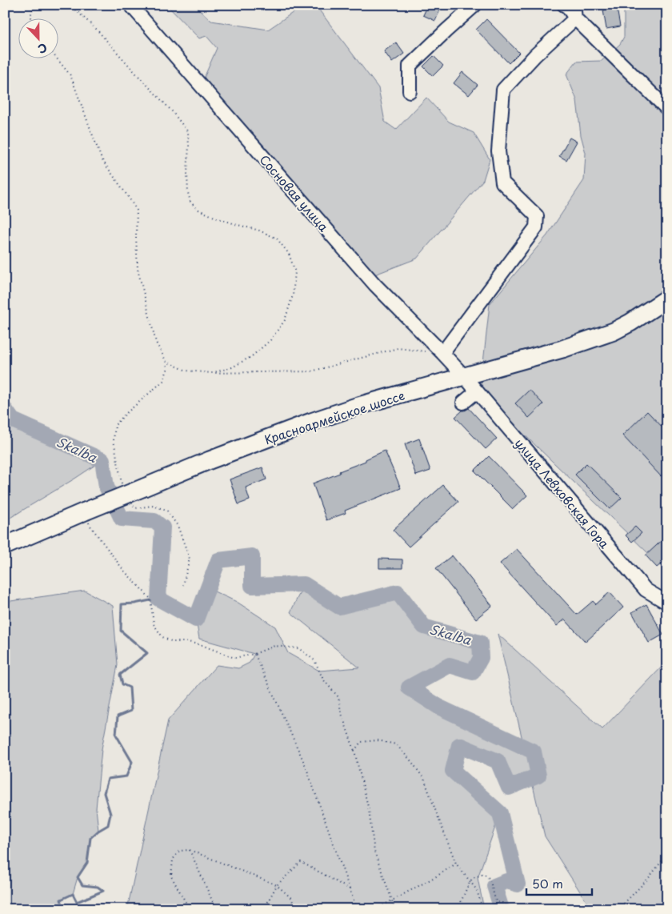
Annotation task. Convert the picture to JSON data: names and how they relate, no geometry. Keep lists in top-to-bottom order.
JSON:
{
  "streets": {
    "main road": ["Красноармейское шоссе"],
    "street": ["Сосновая улица", "улица Левковская Гора"]
  },
  "crossings": [
    ["Сосновая улица", "Красноармейское шоссе"],
    ["Сосновая улица", "улица Левковская Гора"],
    ["Красноармейское шоссе", "улица Левковская Гора"]
  ],
  "water": ["Skalba"],
  "scale_bar": "50 m",
  "north": "bottom"
}
